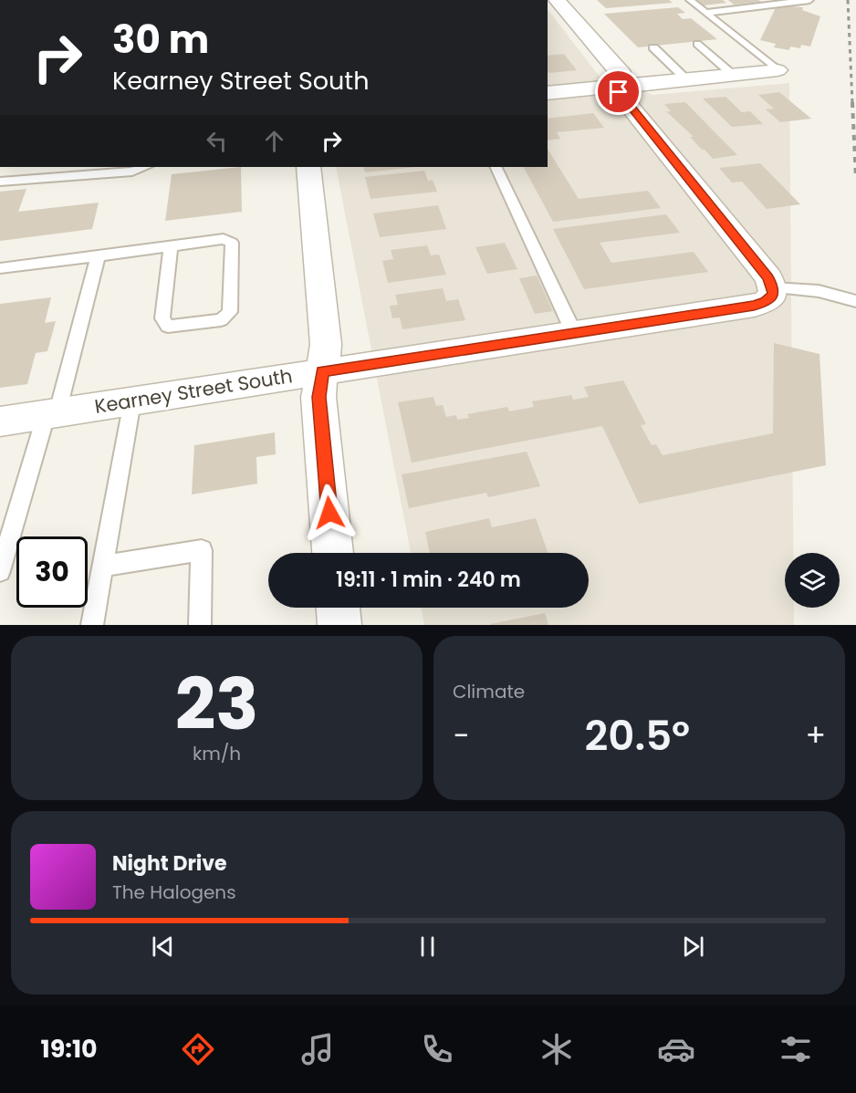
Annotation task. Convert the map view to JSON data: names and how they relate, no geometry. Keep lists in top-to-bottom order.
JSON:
{
  "streets": {
    "street": ["Kearney Street South"]
  },
  "page": {
    "turn": ["30 m", "Kearney Street South"],
    "limit": "30",
    "trip": "19:11 · 1 min · 240 m",
    "tile": [
      ["23", "km/h"],
      "Climate"
    ],
    "heat": ["−", "20.5°", "+"],
    "song": ["Night Drive", "The Halogens"],
    "tabs": "19:10"
  }
}
